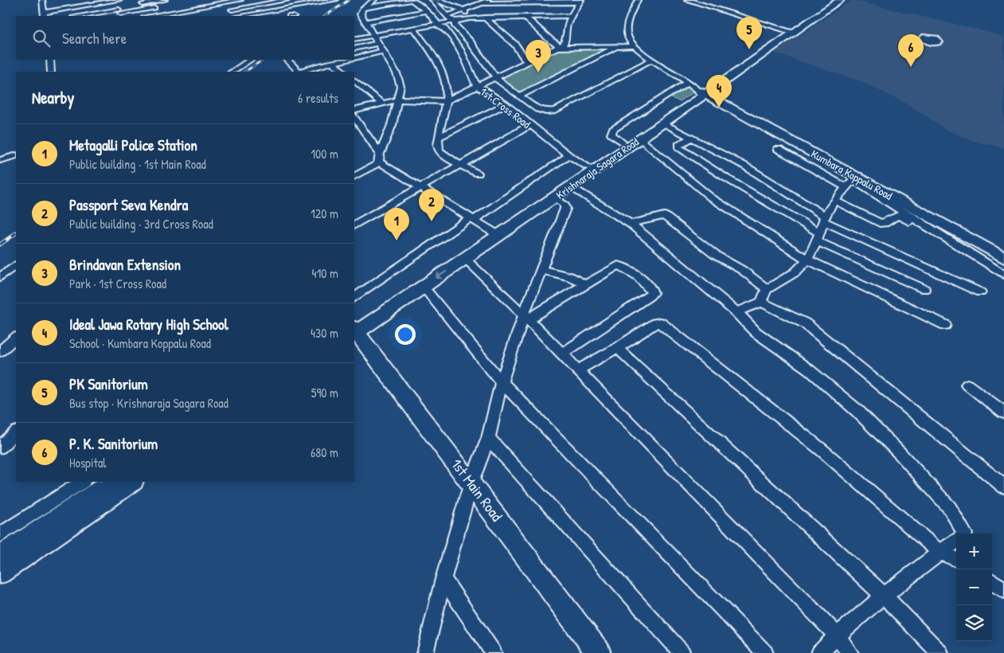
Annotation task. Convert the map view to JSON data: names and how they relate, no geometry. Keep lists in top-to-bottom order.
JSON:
{
  "streets": {
    "main road": ["Krishnaraja Sagara Road", "Kumbara Koppalu Road", "1st Main Road"],
    "street": ["1st Cross Road"]
  },
  "crossings": [
    ["1st Cross Road", "Krishnaraja Sagara Road"],
    ["Krishnaraja Sagara Road", "Kumbara Koppalu Road"],
    ["Krishnaraja Sagara Road", "1st Main Road"]
  ],
  "page": {
    "search": "Search here",
    "pins": [
      "5",
      "6",
      "3",
      "4",
      "2",
      "1"
    ],
    "heading": ["Nearby", "6 results"],
    "list": [
      {
        "mark": "1",
        "name": "Metagalli Police Station",
        "note": "Public building · 1st Main Road",
        "value": "100 m"
      },
      {
        "mark": "2",
        "name": "Passport Seva Kendra",
        "note": "Public building · 3rd Cross Road",
        "value": "120 m"
      },
      {
        "mark": "3",
        "name": "Brindavan Extension",
        "note": "Park · 1st Cross Road",
        "value": "410 m"
      },
      {
        "mark": "4",
        "name": "Ideal Jawa Rotary High School",
        "note": "School · Kumbara Koppalu Road",
        "value": "430 m"
      },
      {
        "mark": "5",
        "name": "PK Sanitorium",
        "note": "Bus stop · Krishnaraja Sagara Road",
        "value": "590 m"
      },
      {
        "mark": "6",
        "name": "P. K. Sanitorium",
        "note": "Hospital",
        "value": "680 m"
      }
    ],
    "map_buttons": ["+", "−"]
  }
}
